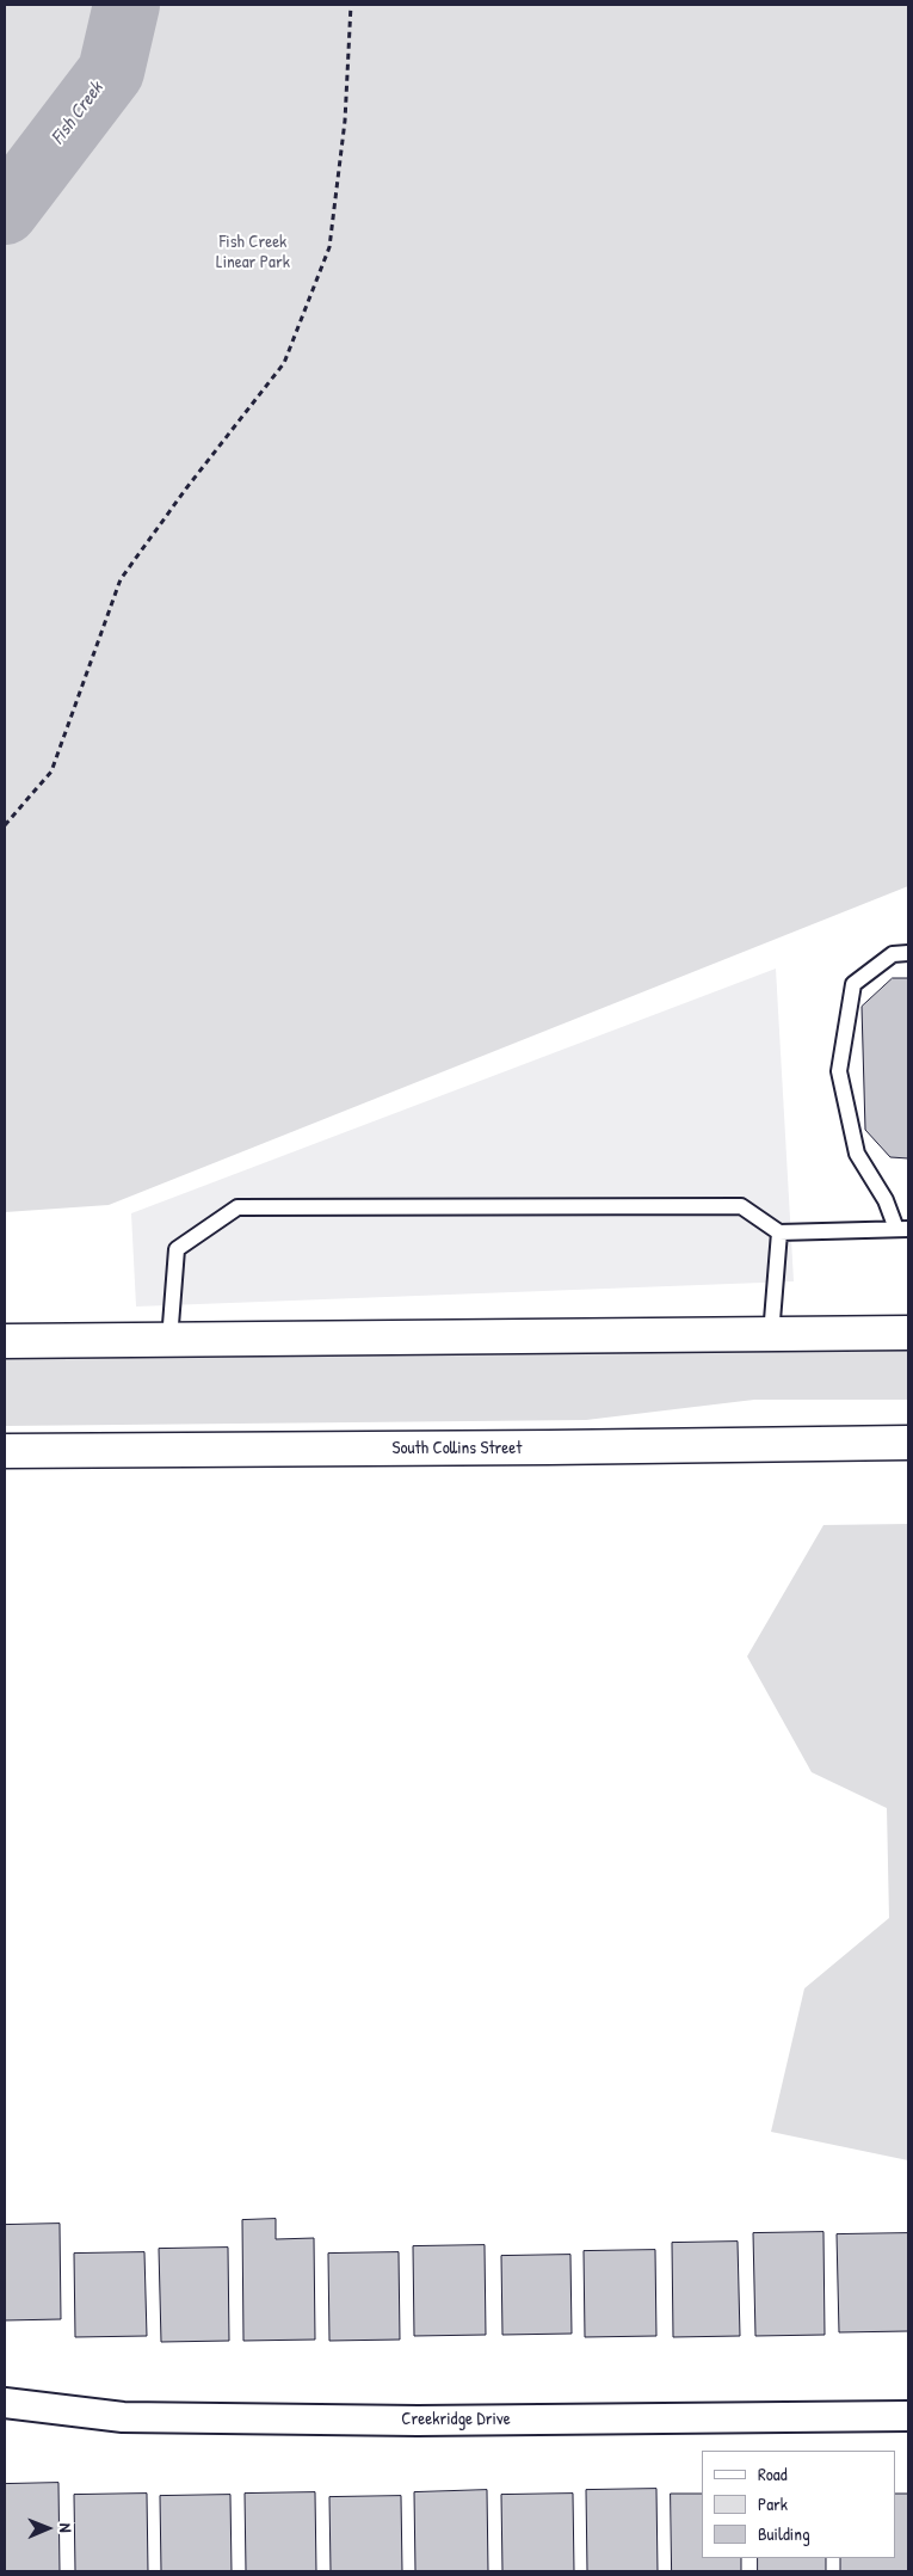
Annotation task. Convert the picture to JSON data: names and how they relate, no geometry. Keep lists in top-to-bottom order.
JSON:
{
  "streets": {
    "main road": ["South Collins Street"],
    "street": ["Creekridge Drive"]
  },
  "water": ["Fish Creek"],
  "parks": ["Fish Creek Linear Park"],
  "legend": ["Road", "Park", "Building"],
  "north": "right"
}
